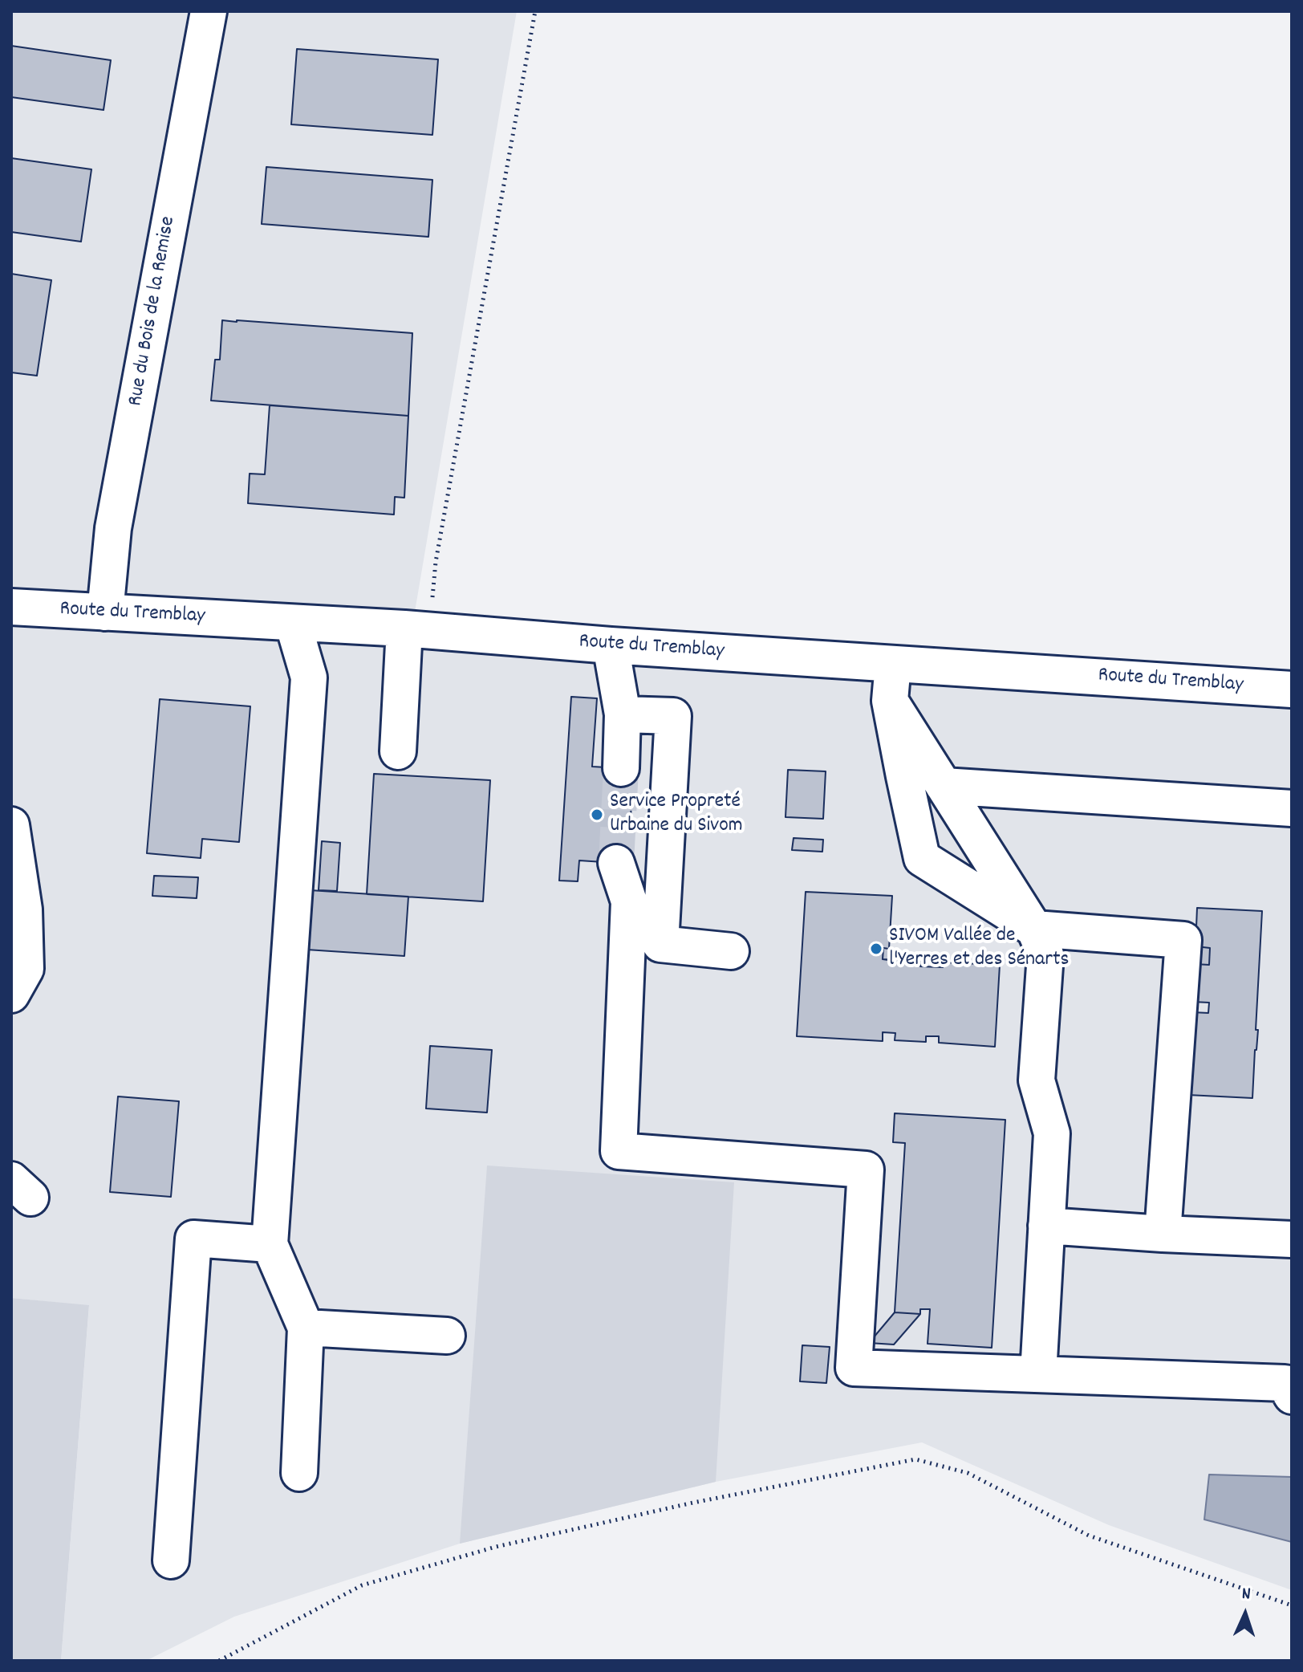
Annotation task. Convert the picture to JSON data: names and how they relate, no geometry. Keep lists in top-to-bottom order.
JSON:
{
  "streets": {
    "street": ["Rue du Bois de la Remise", "Route du Tremblay"]
  },
  "crossings": [
    ["Rue du Bois de la Remise", "Route du Tremblay"]
  ],
  "places": ["Service Propreté Urbaine du Sivom", "SIVOM Vallée de l'Yerres et des Sénarts"],
  "north": "top"
}
